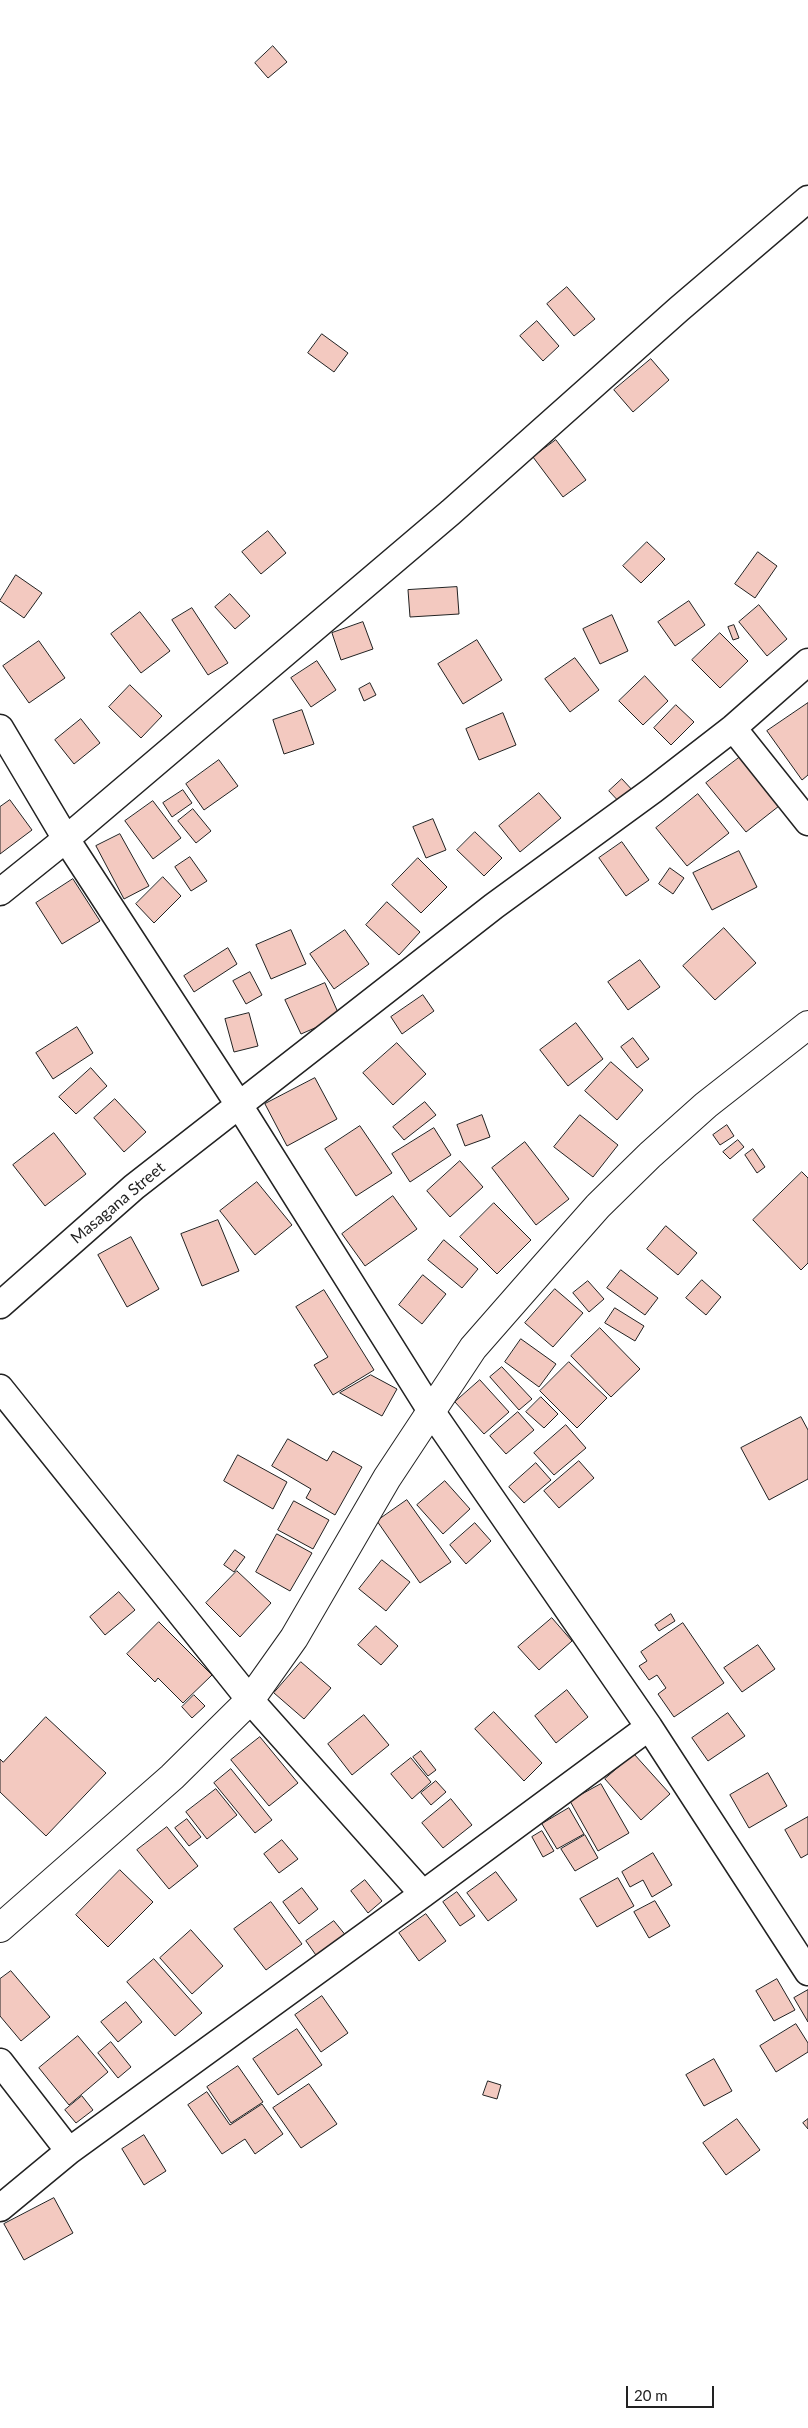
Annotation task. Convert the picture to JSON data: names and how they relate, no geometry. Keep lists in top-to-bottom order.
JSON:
{
  "streets": {
    "street": ["Masagana Street"]
  },
  "scale_bar": "20 m"
}
